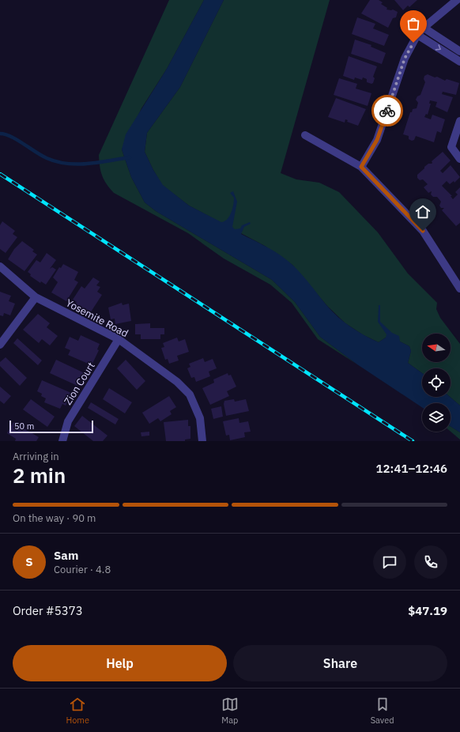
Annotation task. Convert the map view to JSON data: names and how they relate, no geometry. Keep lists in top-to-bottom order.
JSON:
{
  "streets": {
    "street": ["Yosemite Road", "Zion Court"]
  },
  "crossings": [
    ["Yosemite Road", "Zion Court"]
  ],
  "scale_bar": "50 m",
  "north": "left",
  "page": {
    "scale": "50 m",
    "heading": ["2 min", "Arriving in", "12:41–12:46"],
    "panel": [
      "Sam",
      "Courier · 4.8",
      "Order #5373",
      "$47.19"
    ],
    "bar": "On the way · 90 m",
    "round": "S",
    "buttons": ["Help", "Share"],
    "tabs": ["Home", "Map", "Saved"]
  }
}
